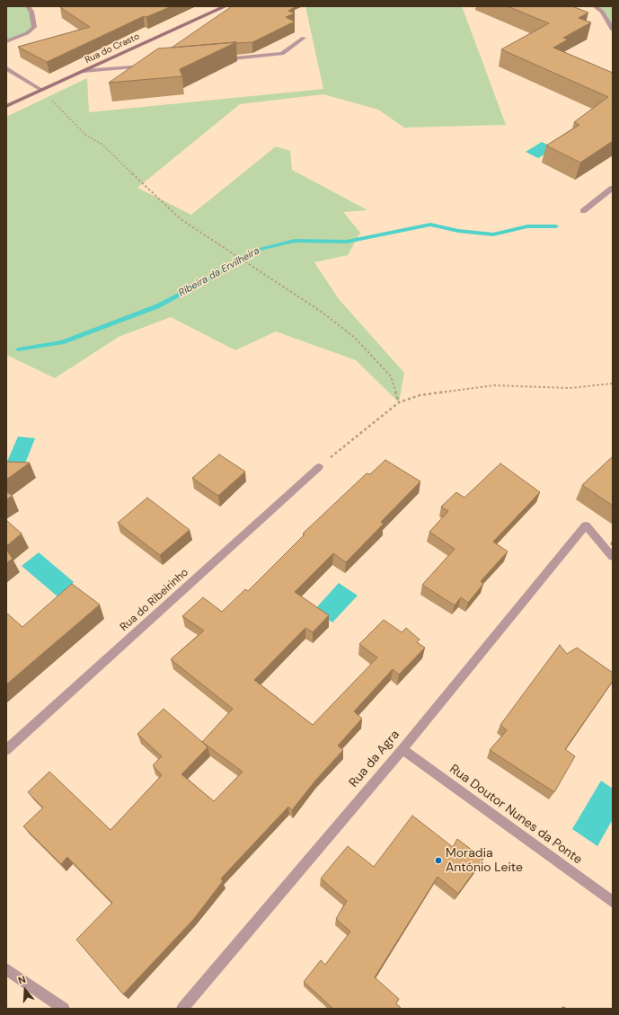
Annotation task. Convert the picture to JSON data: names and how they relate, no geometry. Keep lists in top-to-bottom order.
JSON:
{
  "streets": {
    "street": [
      "Rua do Crasto",
      "Rua do Ribeirinho",
      "Rua da Agra",
      "Rua Doutor Nunes da Ponte"
    ]
  },
  "crossings": [
    ["Rua da Agra", "Rua Doutor Nunes da Ponte"]
  ],
  "water": ["Ribeira da Ervilheira"],
  "places": ["Moradia António Leite"],
  "north": "top"
}
